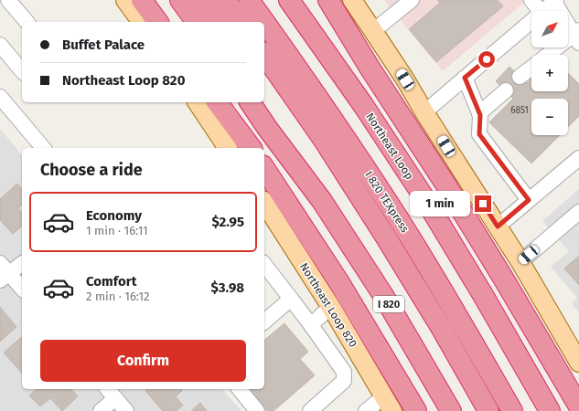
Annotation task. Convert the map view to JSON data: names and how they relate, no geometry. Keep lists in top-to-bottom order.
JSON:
{
  "streets": {
    "highway": ["Northeast Loop", "I 820 TEXpress", "I 820"],
    "main road": ["Northeast Loop 820"]
  },
  "house_numbers": ["6851"],
  "north": "top right",
  "page": {
    "map_buttons": ["+", "−"],
    "banner": ["Buffet Palace", "Northeast Loop 820"],
    "heading": "Choose a ride",
    "bubble": "1 min",
    "list": [
      {
        "name": "Economy",
        "note": "1 min · 16:11",
        "value": "$2.95"
      },
      {
        "name": "Comfort",
        "note": "2 min · 16:12",
        "value": "$3.98"
      }
    ],
    "buttons": "Confirm"
  }
}
